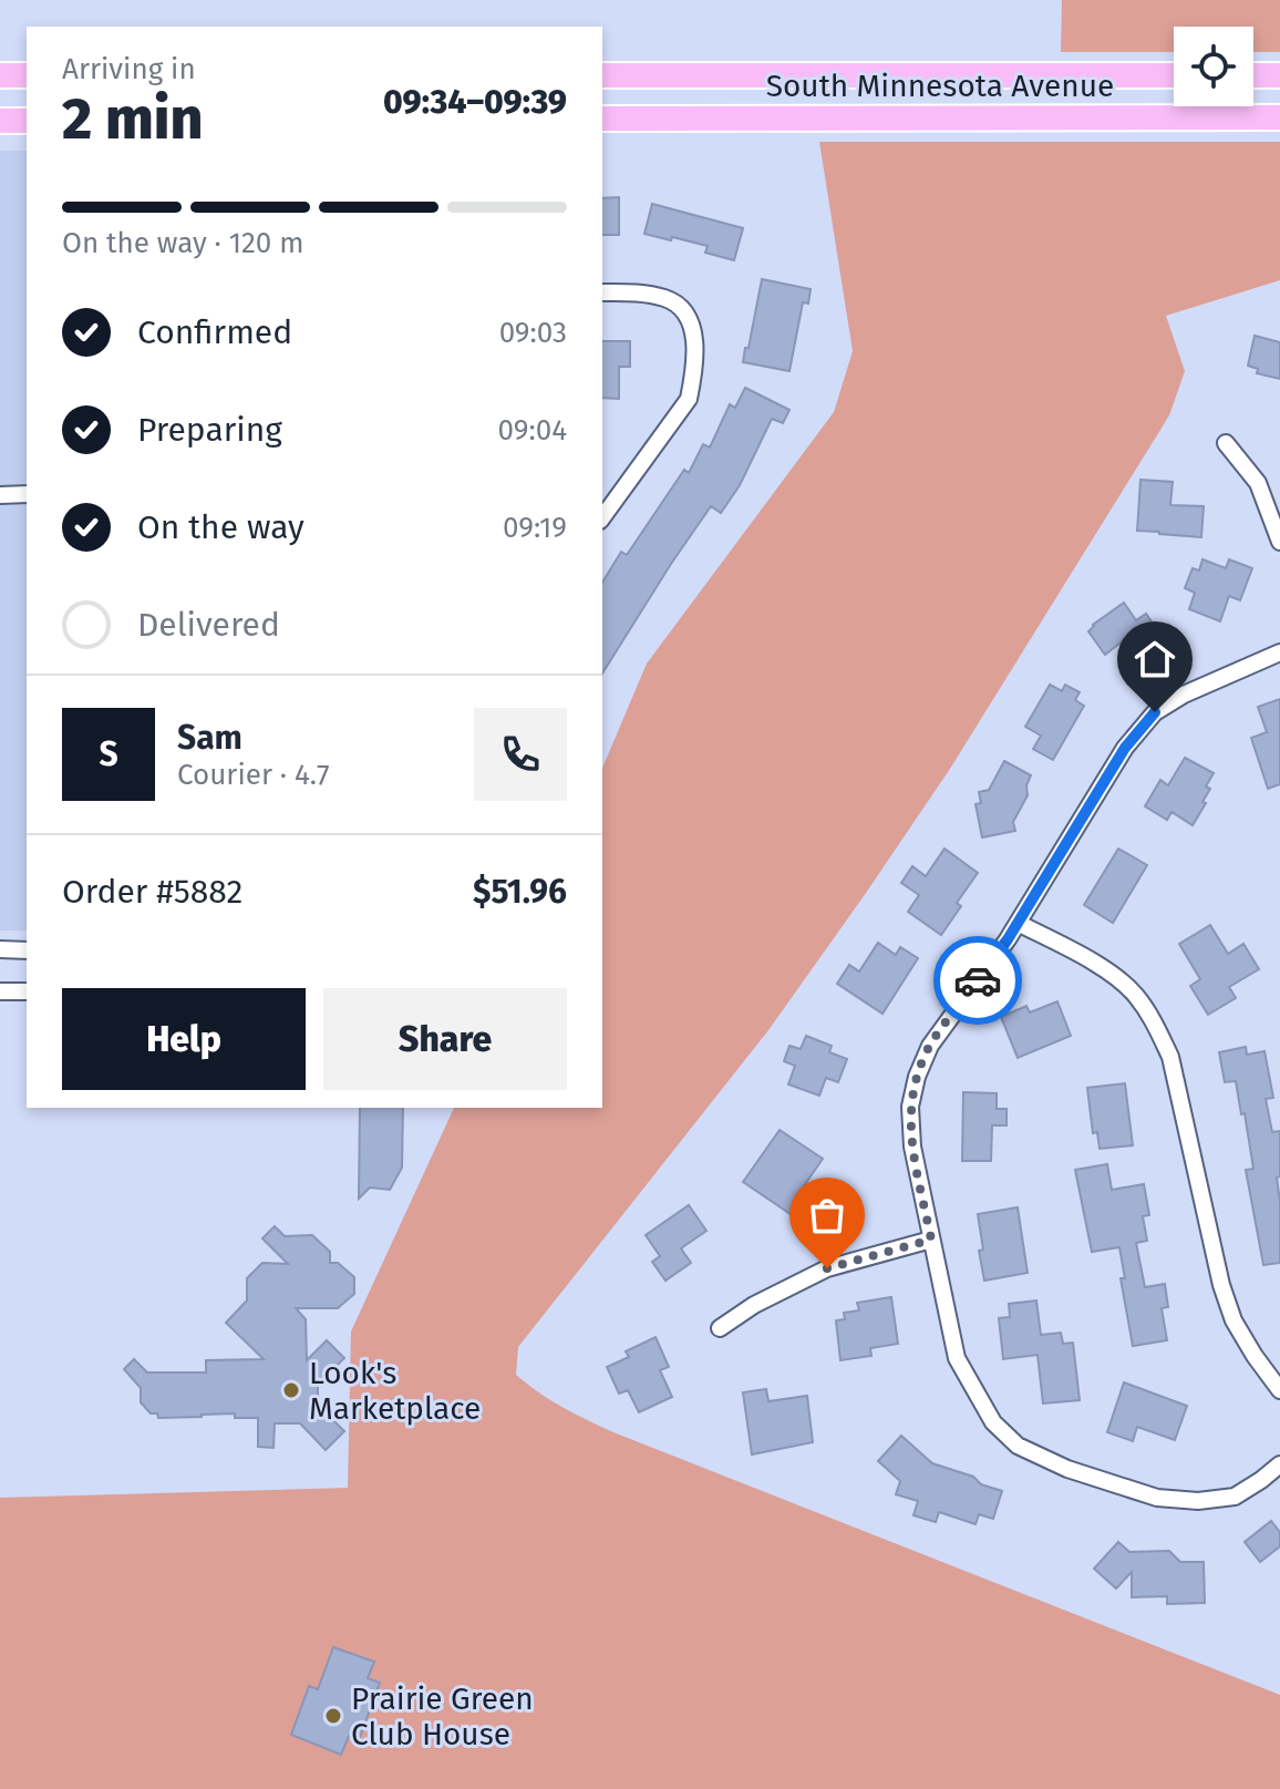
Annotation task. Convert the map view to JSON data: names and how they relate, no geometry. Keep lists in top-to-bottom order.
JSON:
{
  "streets": {
    "main road": ["South Minnesota Avenue"]
  },
  "places": ["Look's Marketplace", "Prairie Green Club House"],
  "page": {
    "heading": ["2 min", "Arriving in", "09:34–09:39"],
    "panel": [
      "Sam",
      "Courier · 4.7",
      "Order #5882",
      "$51.96"
    ],
    "bar": "On the way · 120 m",
    "list": [
      ["Confirmed", "09:03"],
      ["Preparing", "09:04"],
      ["On the way", "09:19"],
      "Delivered"
    ],
    "round": "S",
    "buttons": ["Help", "Share"]
  }
}
